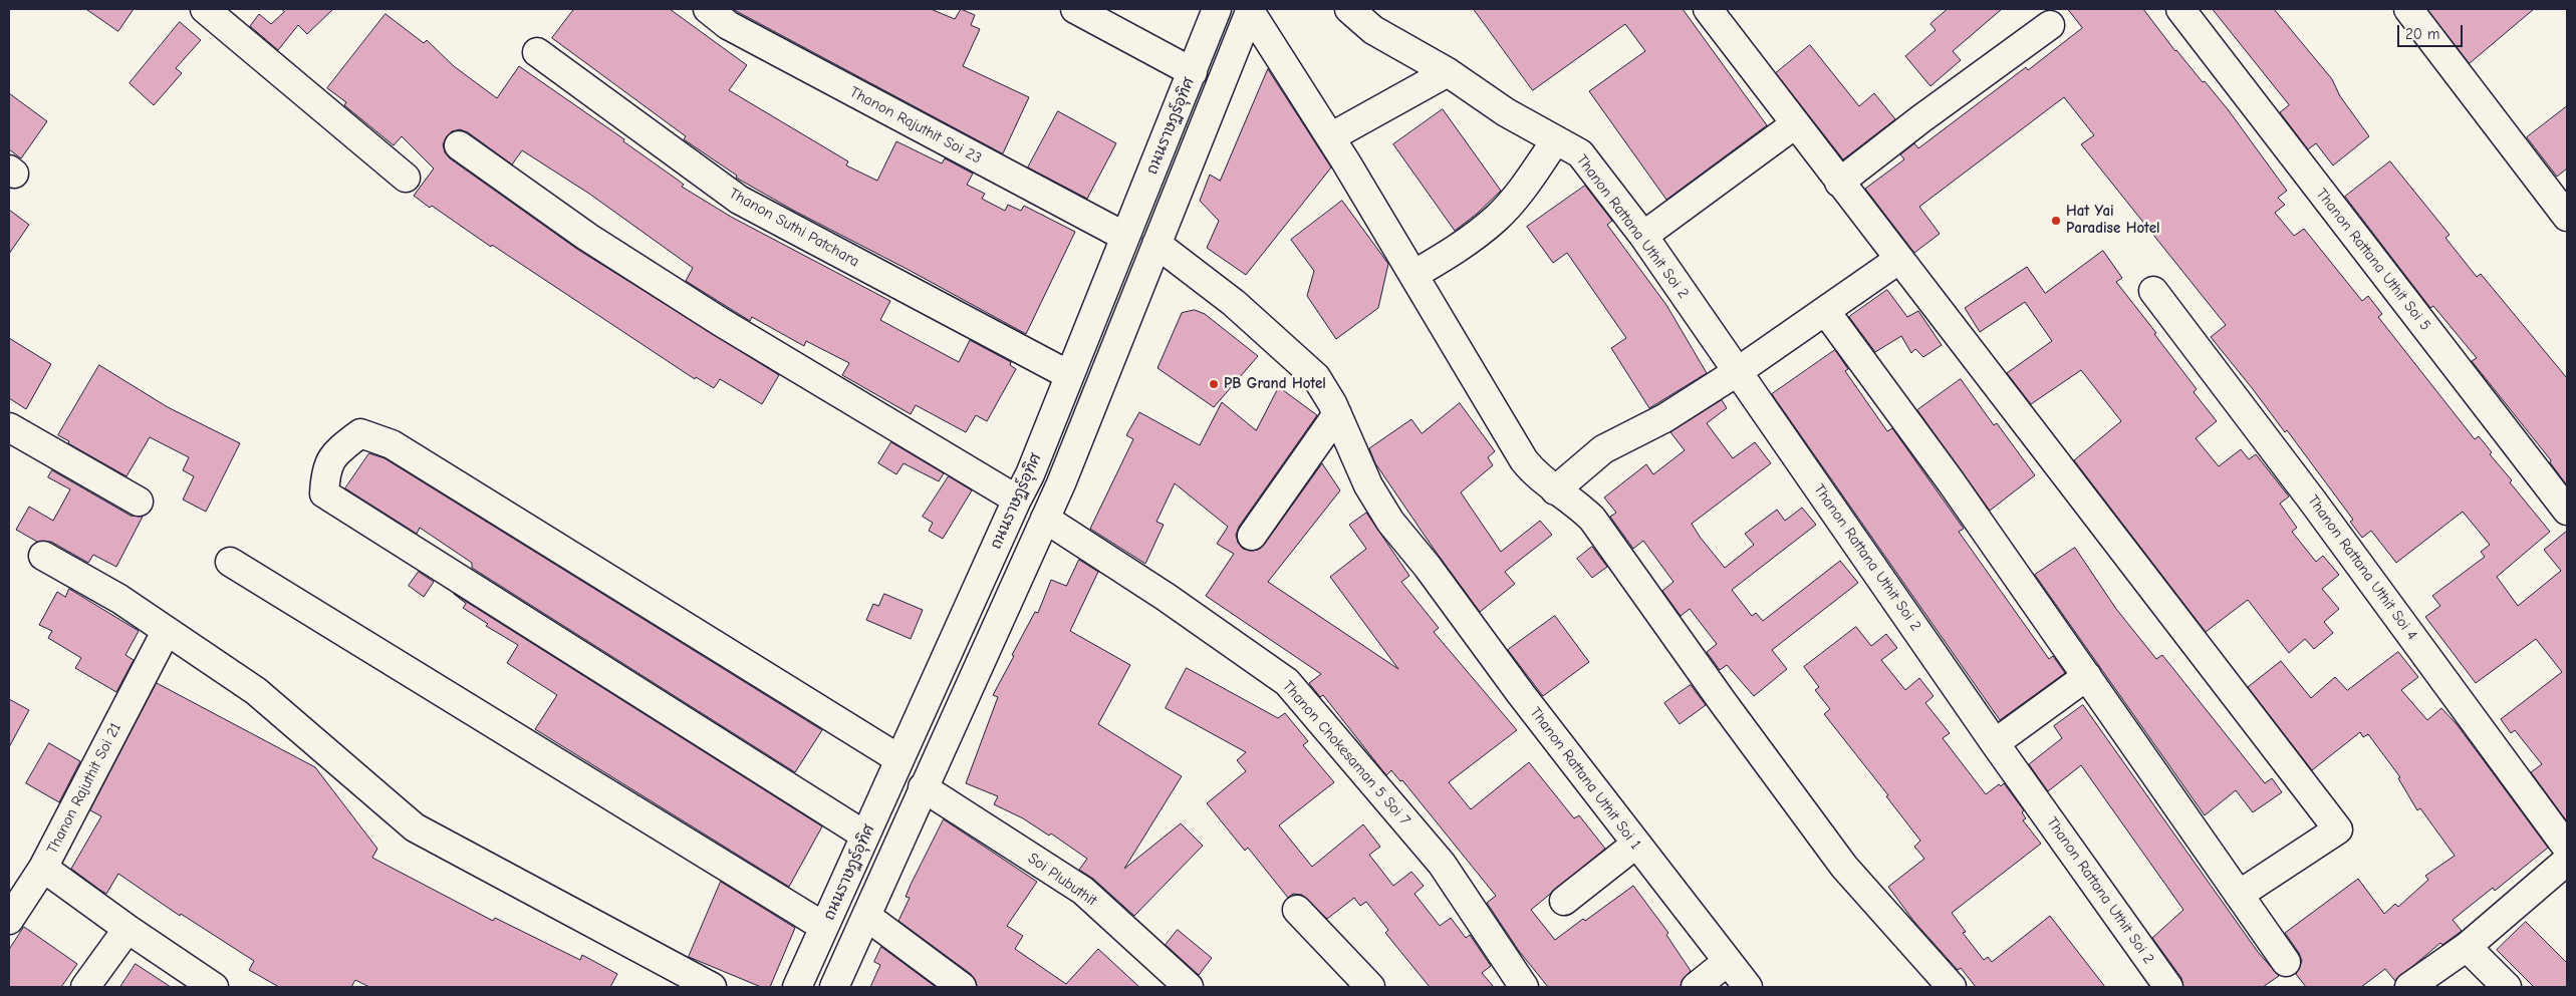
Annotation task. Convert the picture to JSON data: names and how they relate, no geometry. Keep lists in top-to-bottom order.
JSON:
{
  "streets": {
    "street": [
      "Thanon Rajuthit Soi 23",
      "ถนนราษฏร์อุทิศ",
      "Thanon Rattana Uthit Soi 2",
      "Thanon Suthi Patchara",
      "Thanon Rattana Uthit Soi 5",
      "Thanon Rattana Uthit Soi 4",
      "Thanon Chokesaman 5 Soi 7",
      "Thanon Rattana Uthit Soi 1",
      "Thanon Rajuthit Soi 21",
      "Soi Plubuthit"
    ]
  },
  "crossings": [
    ["Thanon Rajuthit Soi 23", "ถนนราษฏร์อุทิศ"],
    ["ถนนราษฏร์อุทิศ", "Thanon Suthi Patchara"],
    ["ถนนราษฏร์อุทิศ", "Thanon Chokesaman 5 Soi 7"],
    ["ถนนราษฏร์อุทิศ", "Thanon Rattana Uthit Soi 1"],
    ["ถนนราษฏร์อุทิศ", "Soi Plubuthit"]
  ],
  "places": ["Hat Yai Paradise Hotel", "PB Grand Hotel"],
  "scale_bar": "20 m"
}
